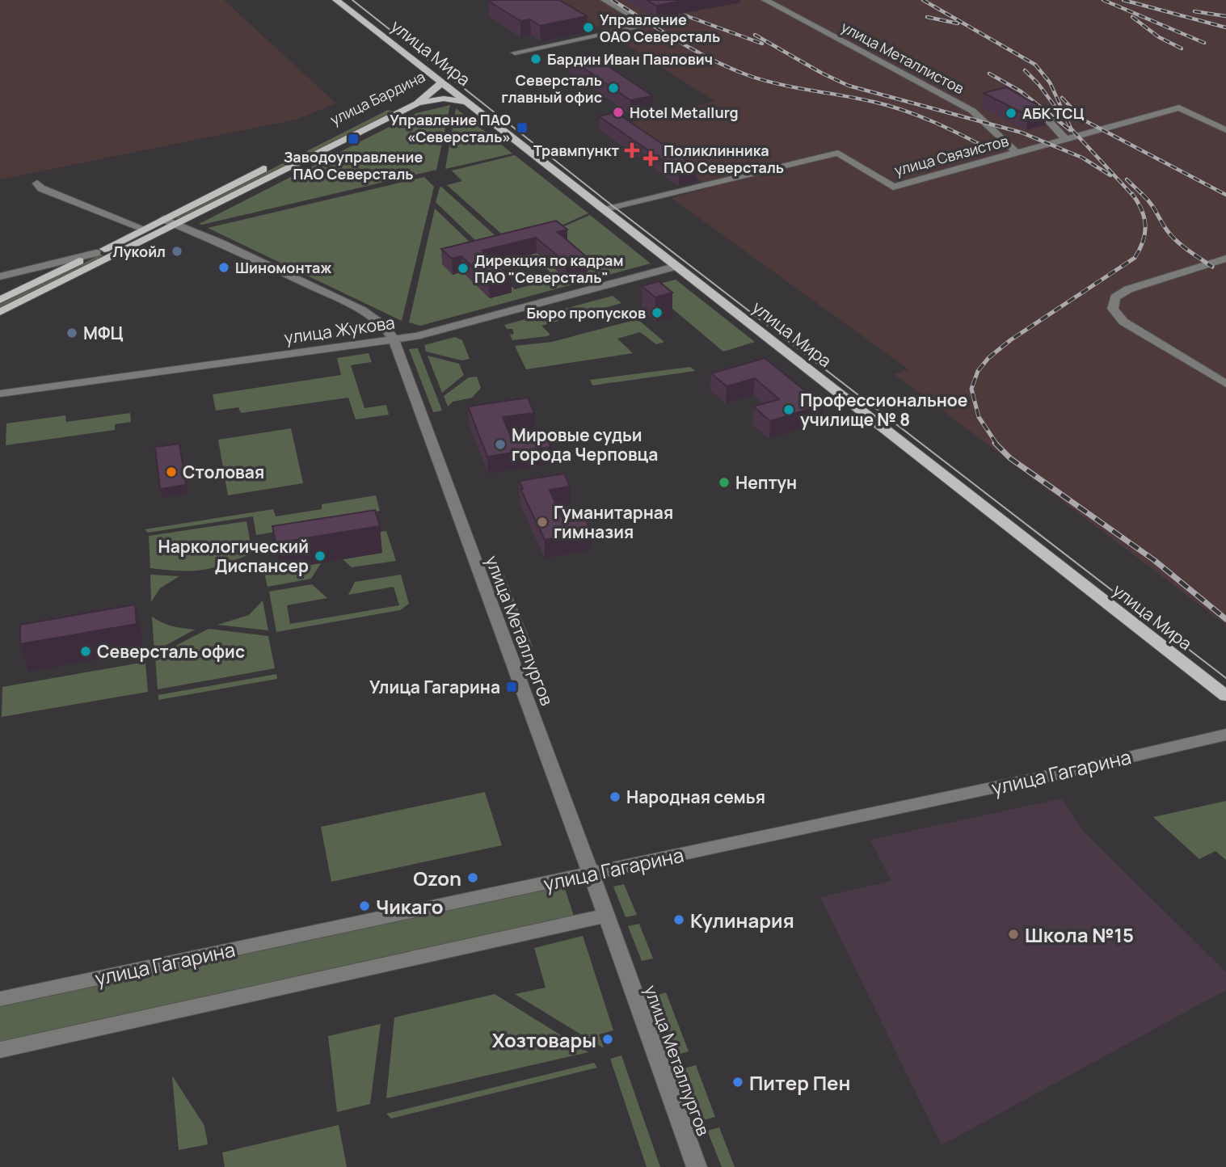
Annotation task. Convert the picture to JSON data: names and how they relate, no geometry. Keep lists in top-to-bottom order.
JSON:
{
  "streets": {
    "main road": ["улица Мира", "улица Бардина"],
    "street": [
      "улица Металлистов",
      "улица Связистов",
      "улица Жукова",
      "улица Металлургов",
      "улица Гагарина"
    ]
  },
  "crossings": [
    ["улица Мира", "улица Бардина"],
    ["улица Мира", "улица Связистов"],
    ["улица Мира", "улица Жукова"],
    ["улица Металлистов", "улица Связистов"],
    ["улица Бардина", "улица Металлургов"],
    ["улица Жукова", "улица Металлургов"],
    ["улица Металлургов", "улица Гагарина"]
  ],
  "places": {
    "other": [
      "Управление OAO Северсталь",
      "Бардин Иван Павлович",
      "Северсталь главный офис",
      "Hotel Metallurg",
      "АБК ТСЦ",
      "Лукойл",
      "Шиномонтаж",
      "Дирекция по кадрам ПАО \"Северсталь\"",
      "Бюро пропусков",
      "МФЦ",
      "Профессиональное училище № 8",
      "Мировые судьи города Черповца",
      "Столовая",
      "Нептун",
      "Гуманитарная гимназия",
      "Наркологический Диспансер",
      "Северсталь офис",
      "Народная семья",
      "Ozon",
      "Чикаго",
      "Кулинария",
      "Школа №15",
      "Хозтовары",
      "Питер Пен"
    ],
    "transit": ["Управление ПАО «Северсталь»", "Заводоуправление ПАО Северсталь", "Улица Гагарина"],
    "health": ["Травмпункт", "Поликлинника ПАО Северсталь"]
  }
}
